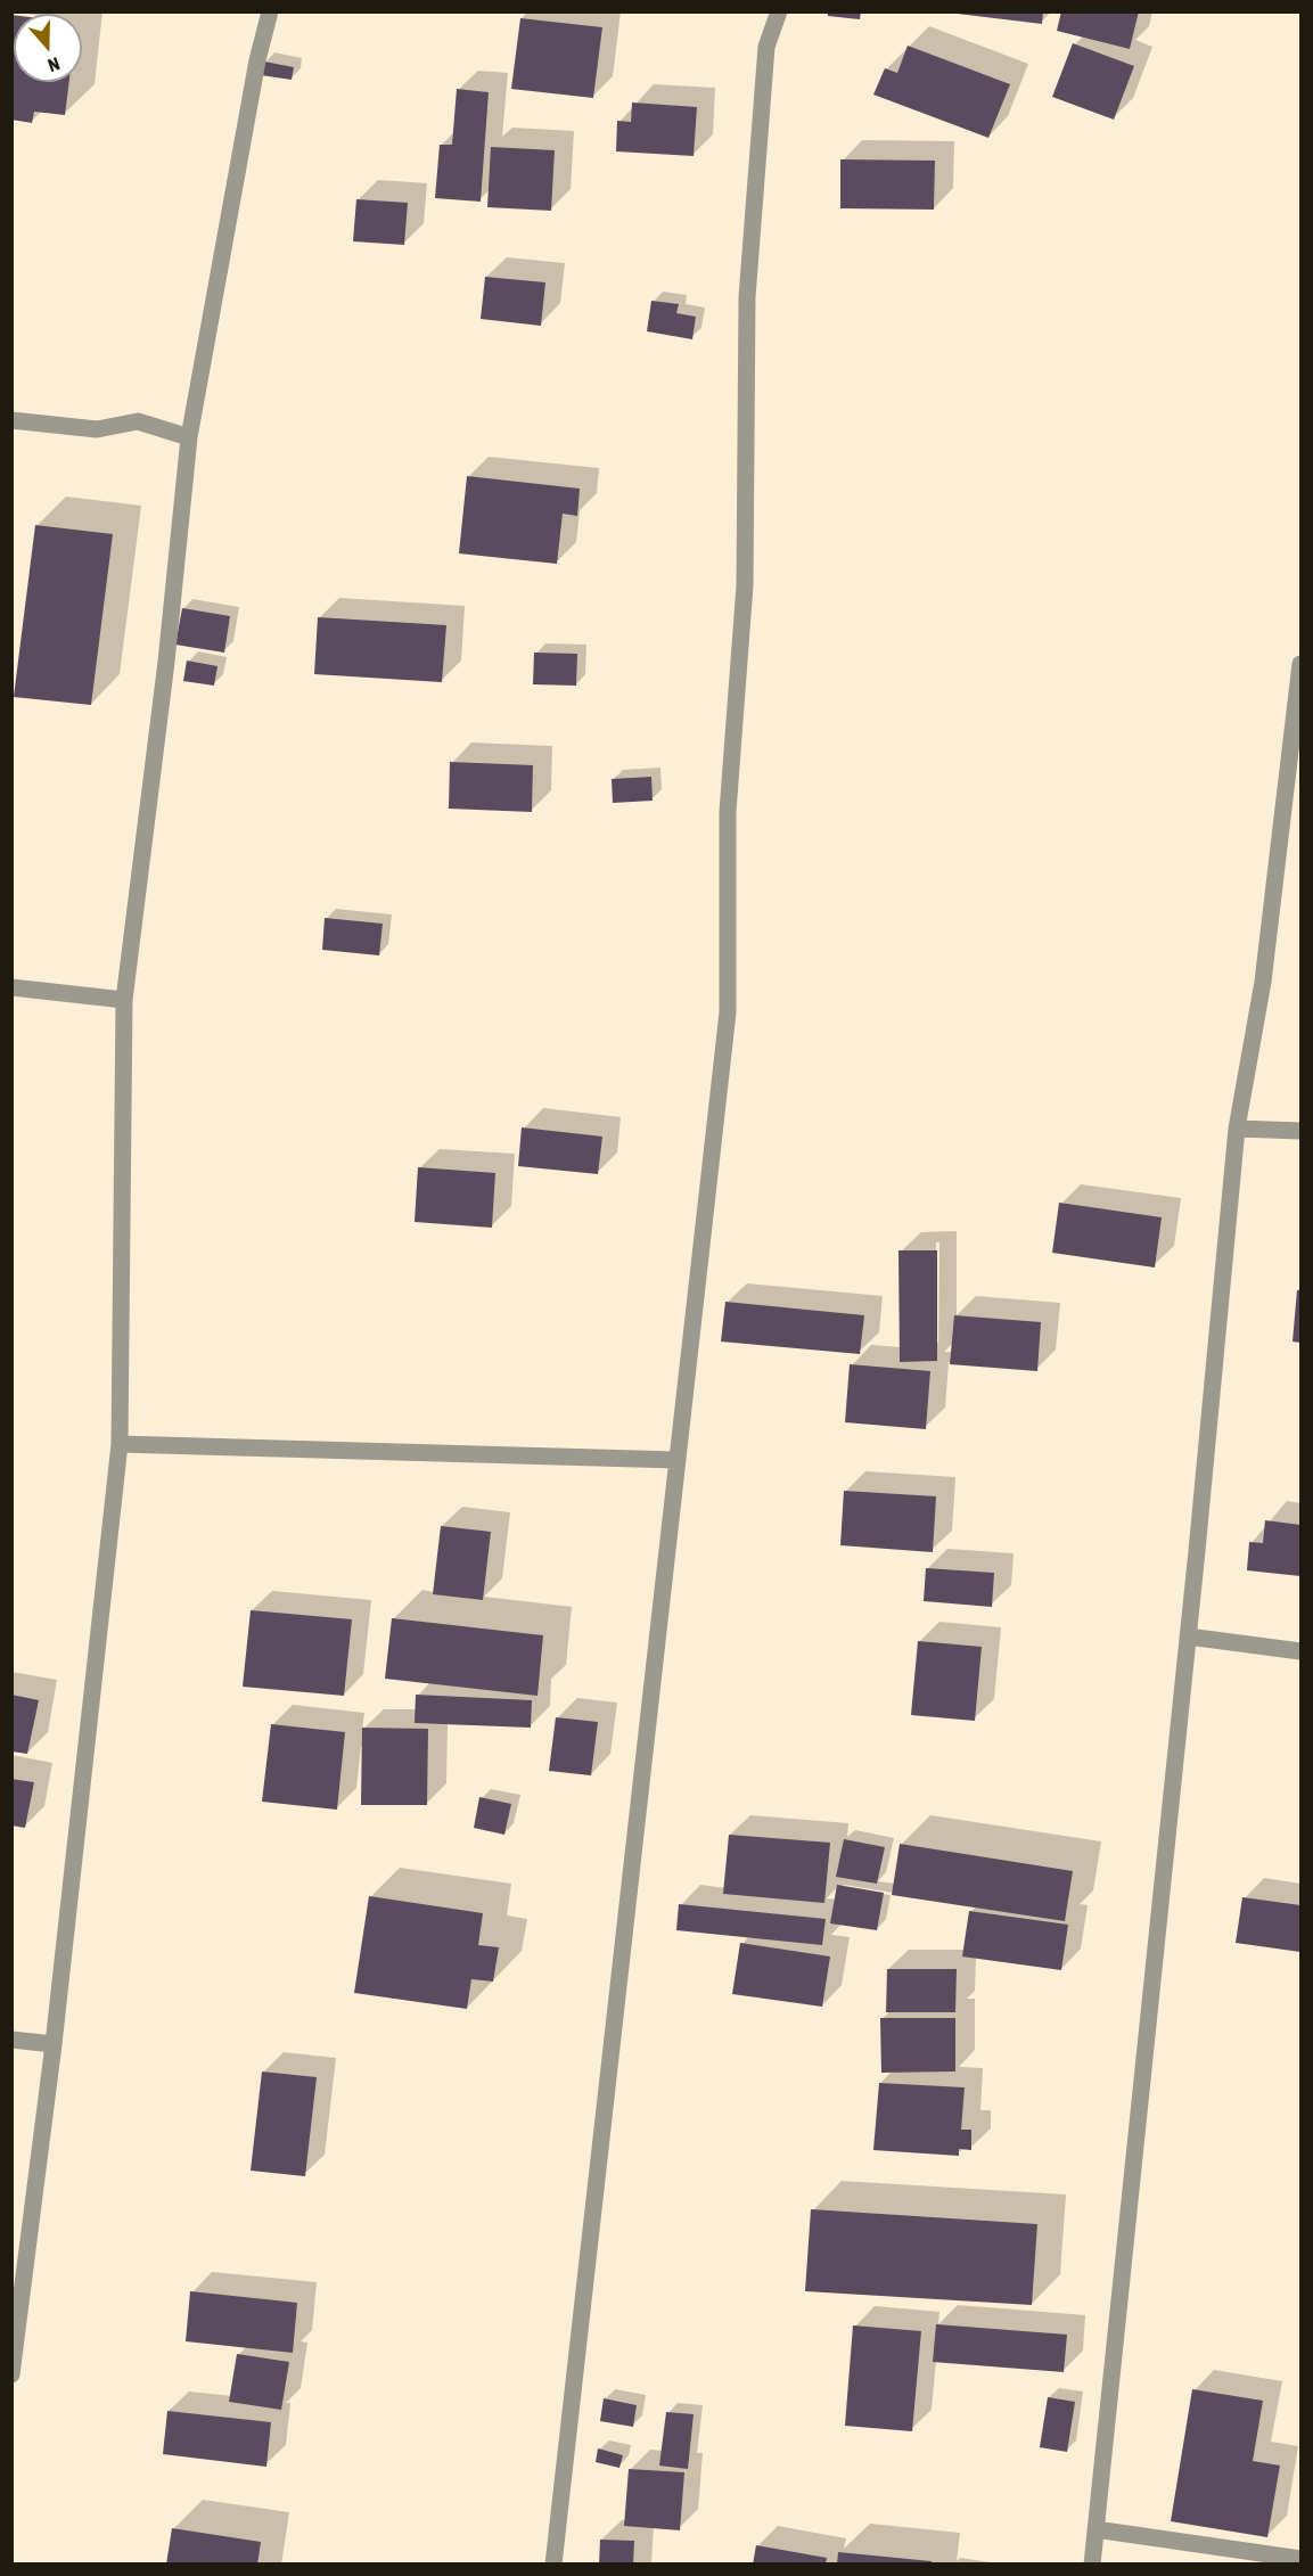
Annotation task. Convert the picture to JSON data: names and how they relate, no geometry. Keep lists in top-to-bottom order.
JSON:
{
  "north": "bottom"
}
